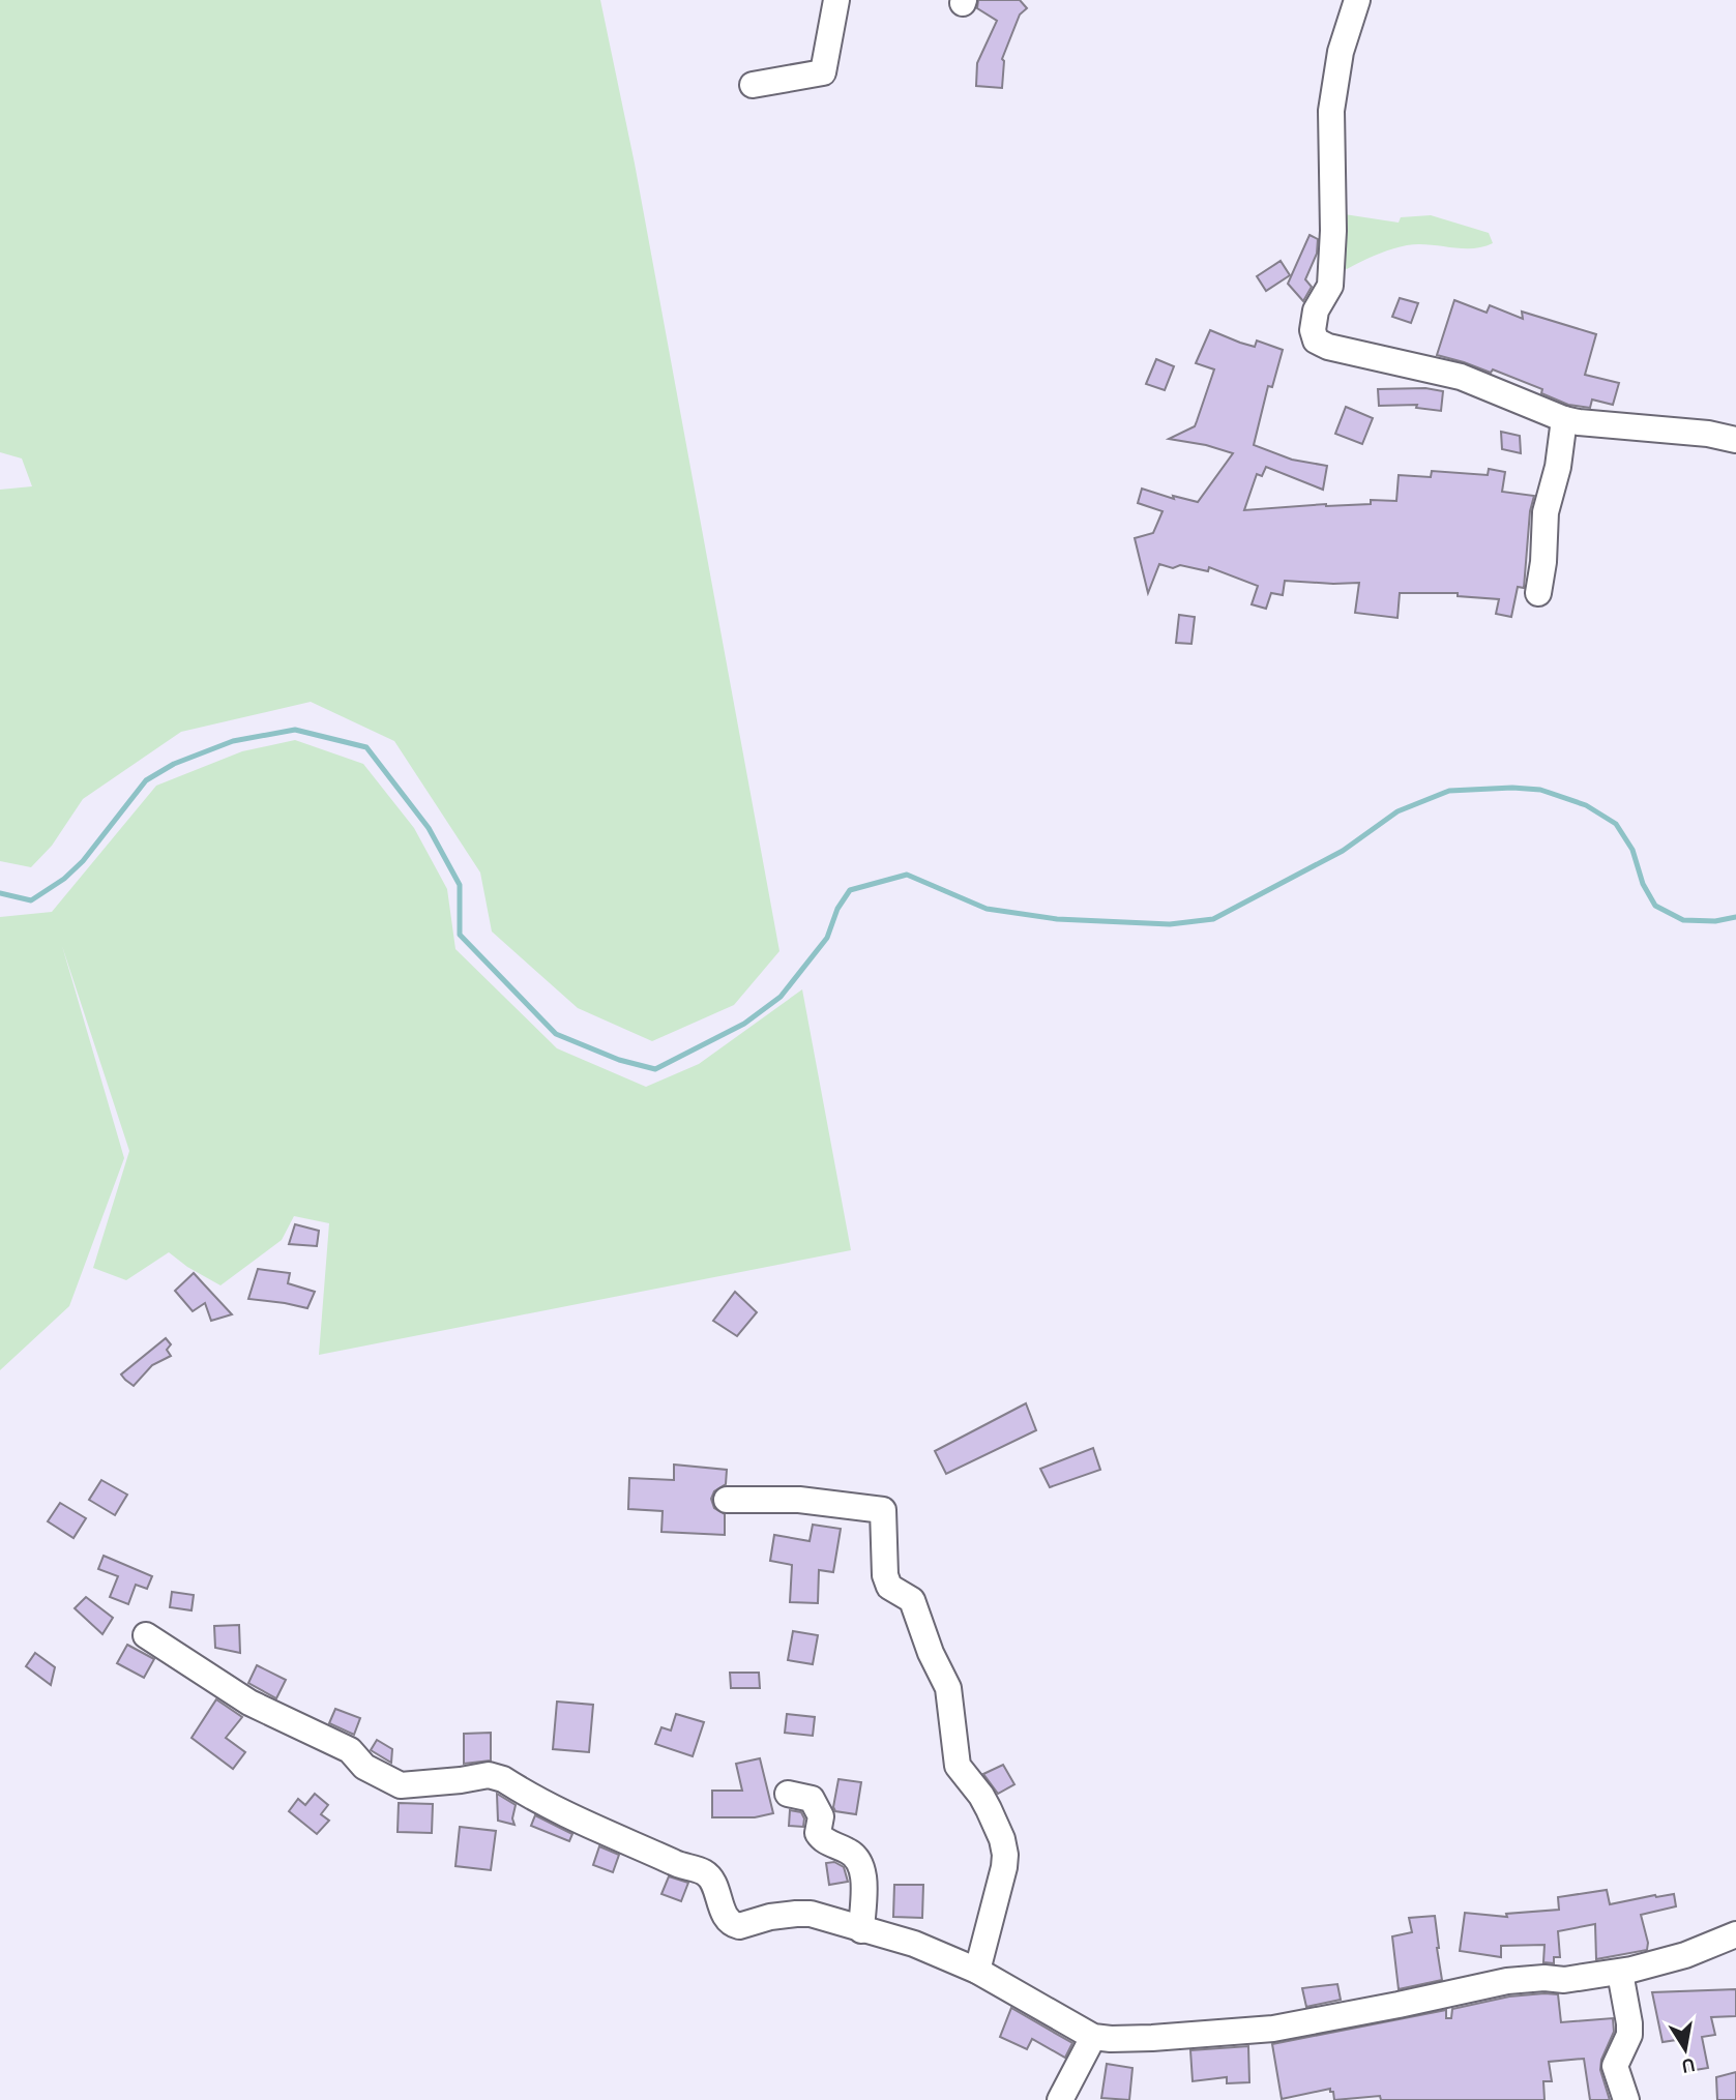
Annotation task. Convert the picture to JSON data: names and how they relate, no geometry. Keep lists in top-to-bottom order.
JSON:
{
  "north": "bottom"
}
